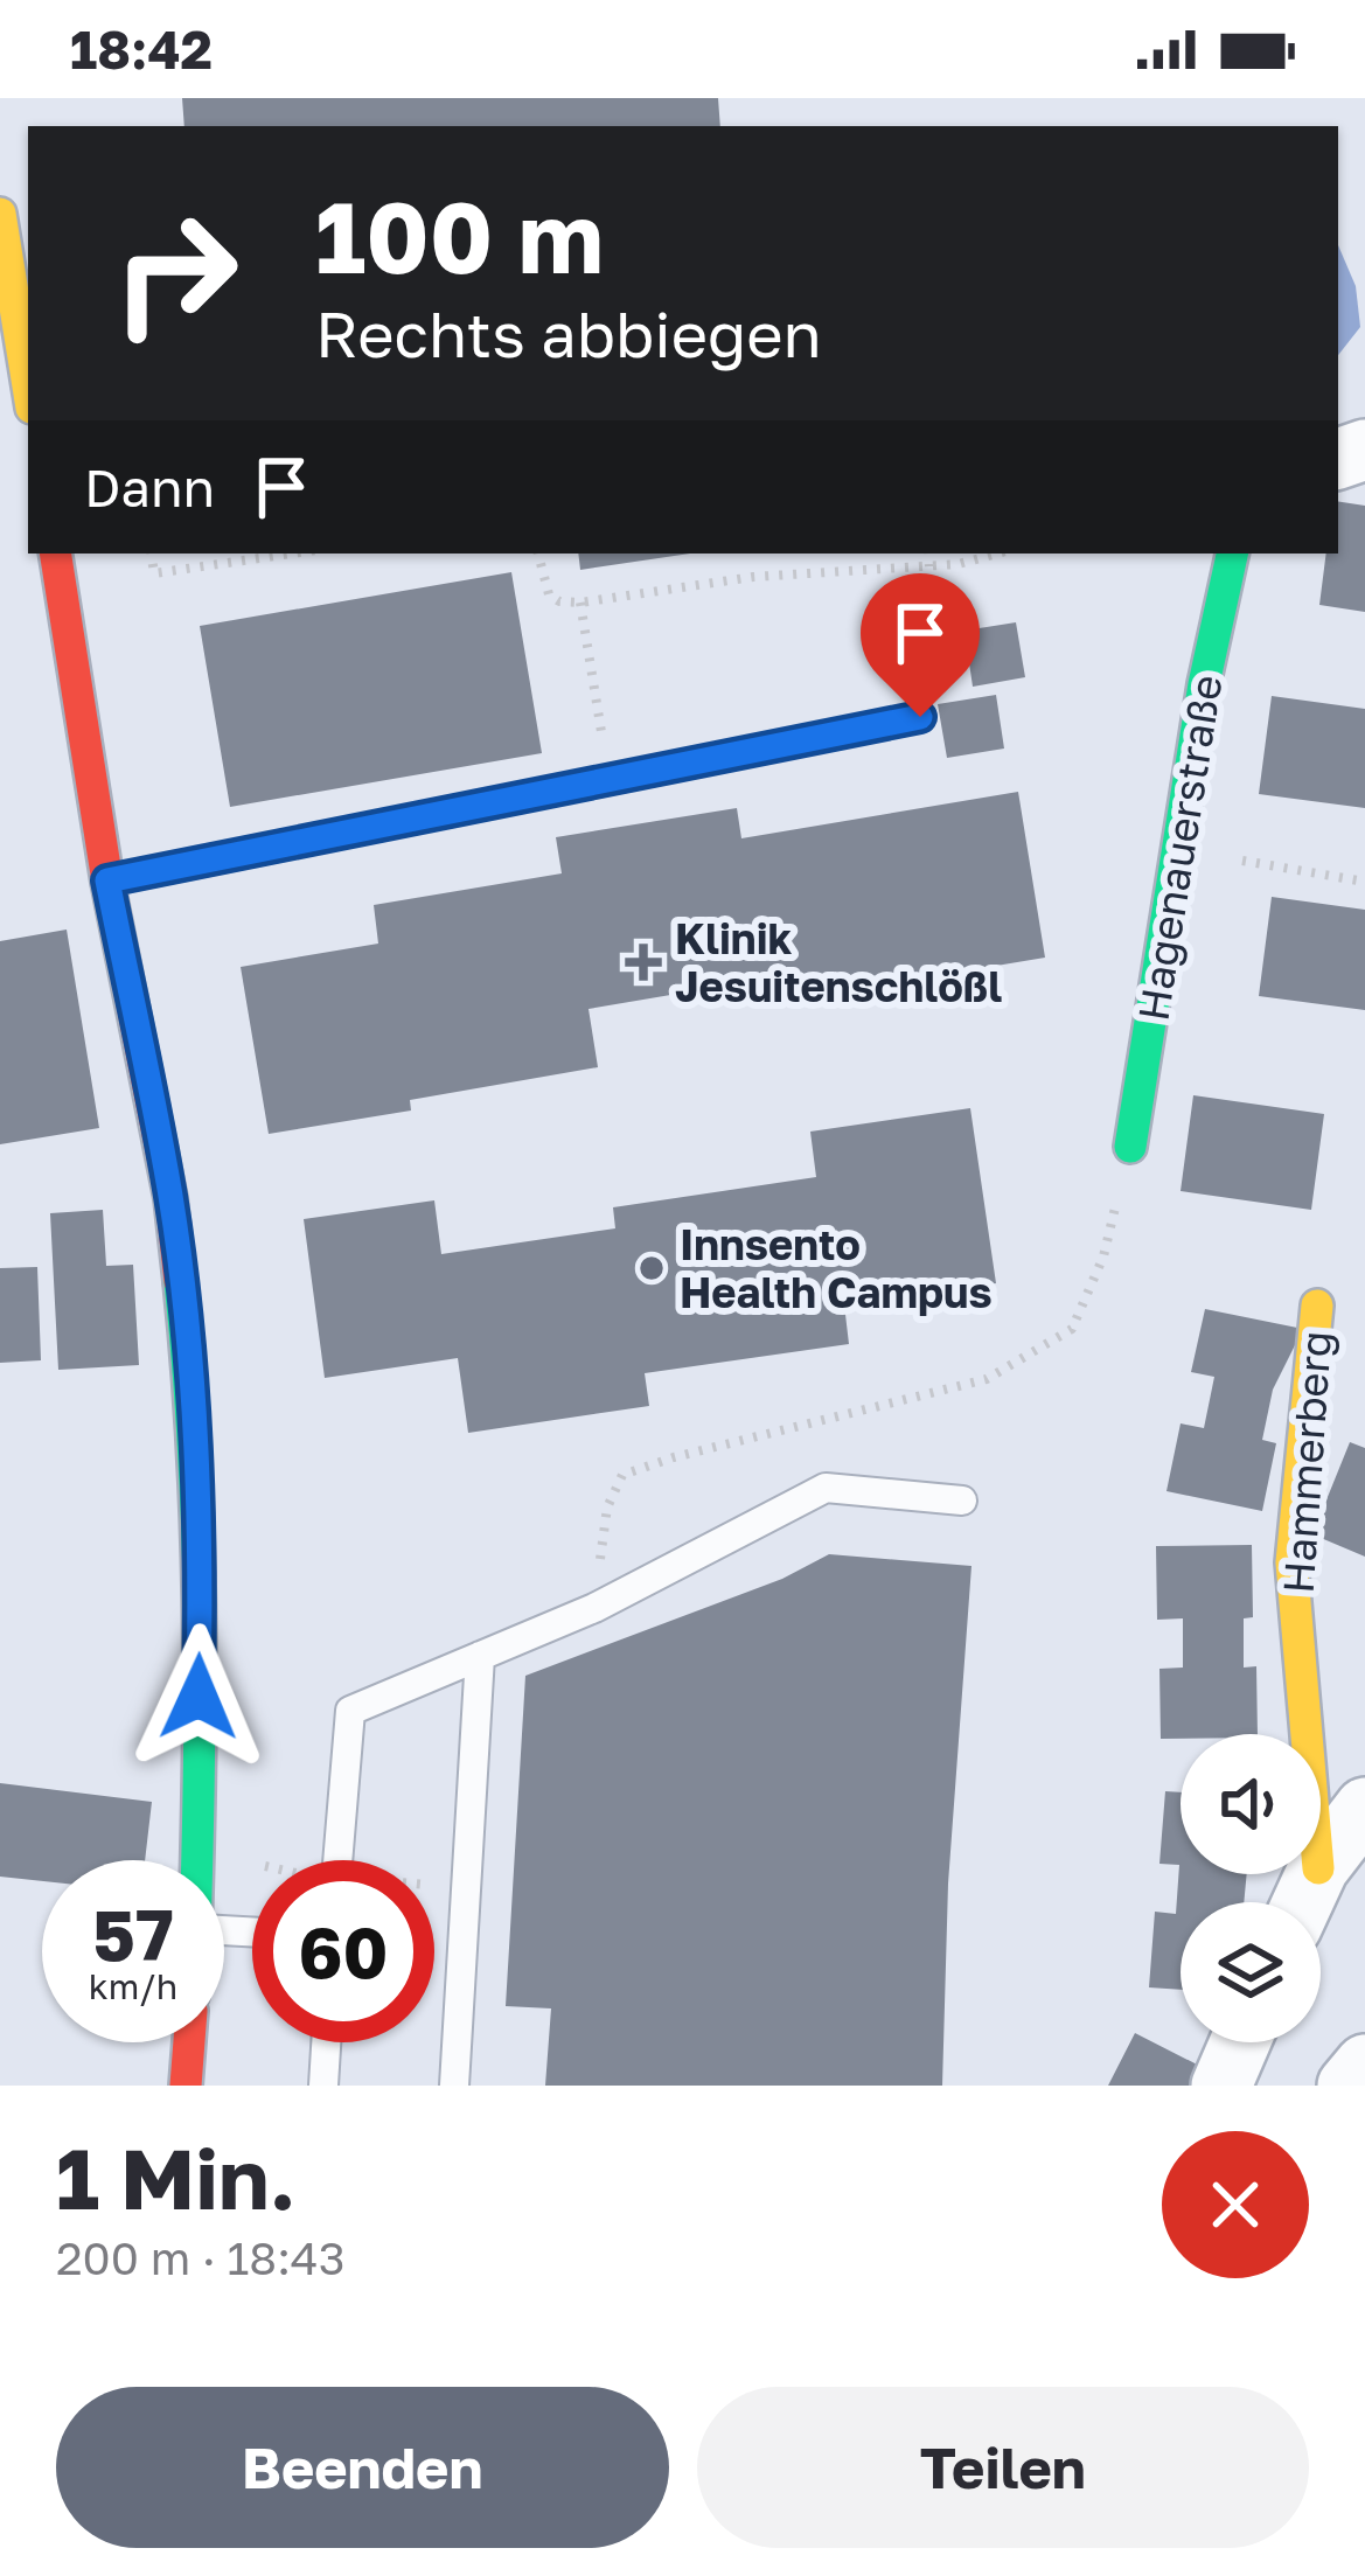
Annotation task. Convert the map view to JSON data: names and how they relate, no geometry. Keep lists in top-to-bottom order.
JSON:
{
  "streets": {
    "main road": ["Hagenauerstraße", "Hammerberg"]
  },
  "places": {
    "health": ["Klinik Jesuitenschlößl"],
    "other": ["Innsento Health Campus"]
  },
  "page": {
    "status": "18:42",
    "turn": ["100 m", "Rechts abbiegen"],
    "then": "Dann",
    "speed": "57 km/h",
    "limit": "60",
    "heading": ["1 Min.", "200 m · 18:43"],
    "buttons": ["Beenden", "Teilen"]
  }
}
